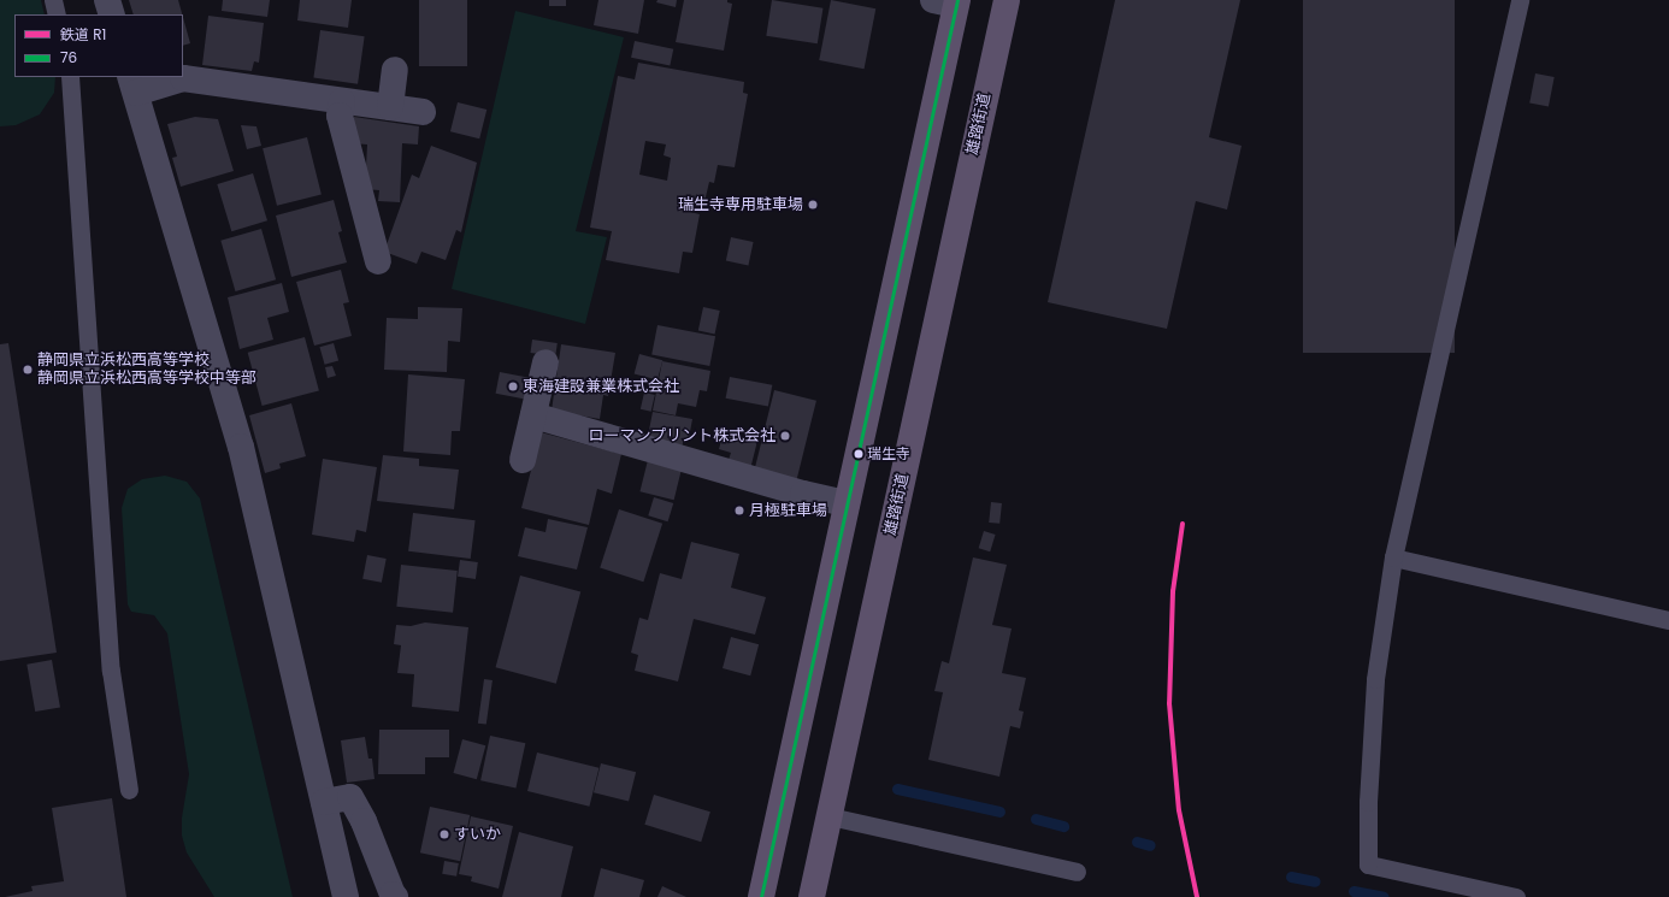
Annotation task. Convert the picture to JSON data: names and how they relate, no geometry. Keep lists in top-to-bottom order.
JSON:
{
  "streets": {
    "main road": ["雄踏街道"]
  },
  "places": [
    "瑞生寺専用駐車場",
    "静岡県立浜松西高等学校 静岡県立浜松西高等学校中等部",
    "東海建設兼業株式会社",
    "ローマンプリント株式会社",
    "瑞生寺",
    "月極駐車場",
    "すいか"
  ],
  "lines": ["transit line 76", "rail line R1"],
  "legend": ["鉄道 R1", "76"]
}
